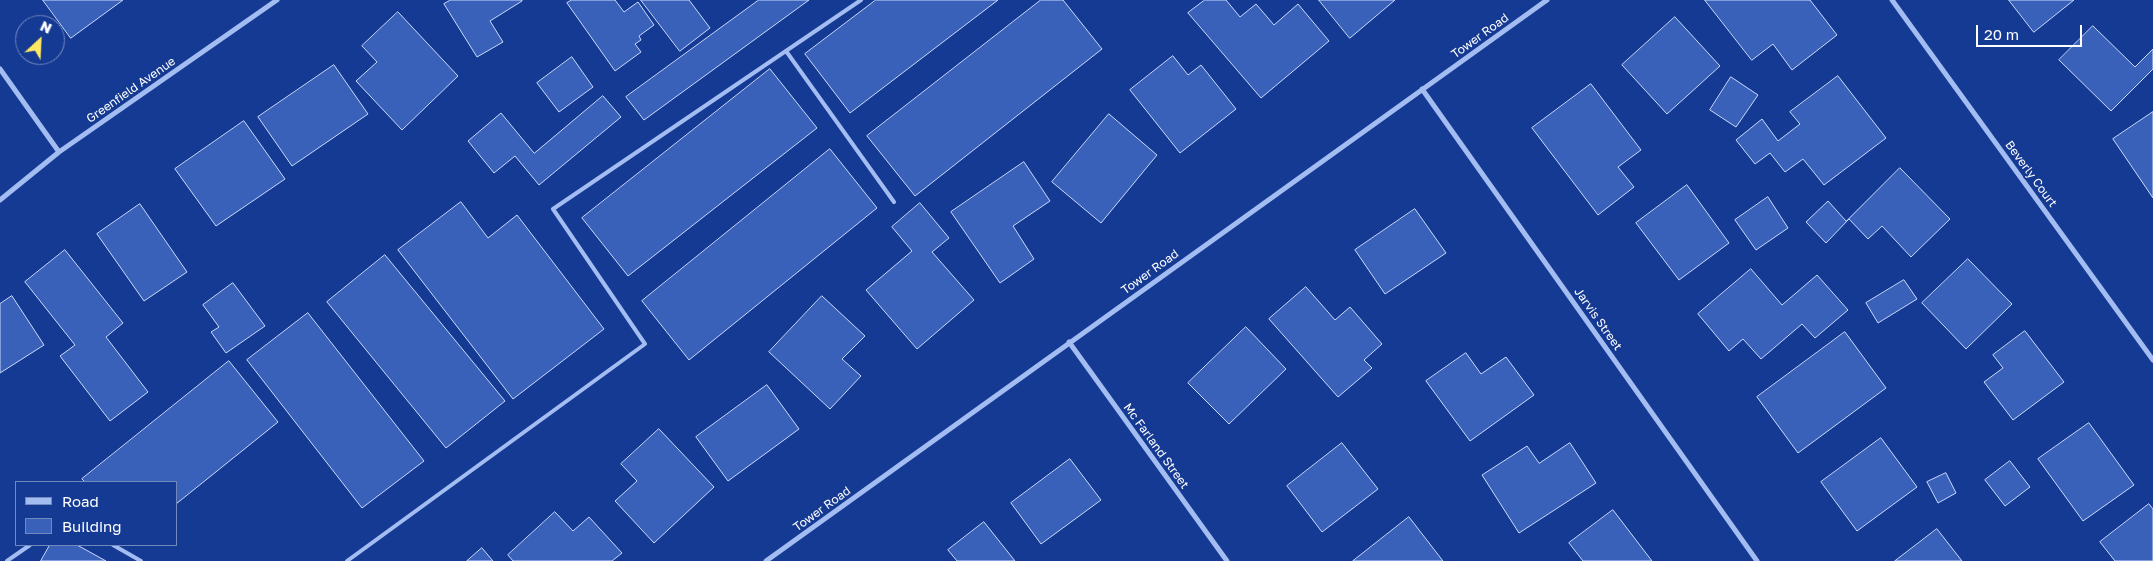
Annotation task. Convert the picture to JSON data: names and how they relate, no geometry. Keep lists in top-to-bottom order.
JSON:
{
  "streets": {
    "street": [
      "Tower Road",
      "Greenfield Avenue",
      "Beverly Court",
      "Jarvis Street",
      "Mc Farland Street"
    ]
  },
  "crossings": [
    ["Tower Road", "Jarvis Street"],
    ["Tower Road", "Mc Farland Street"]
  ],
  "legend": ["Road", "Building"],
  "scale_bar": "20 m",
  "north": "top right"
}
